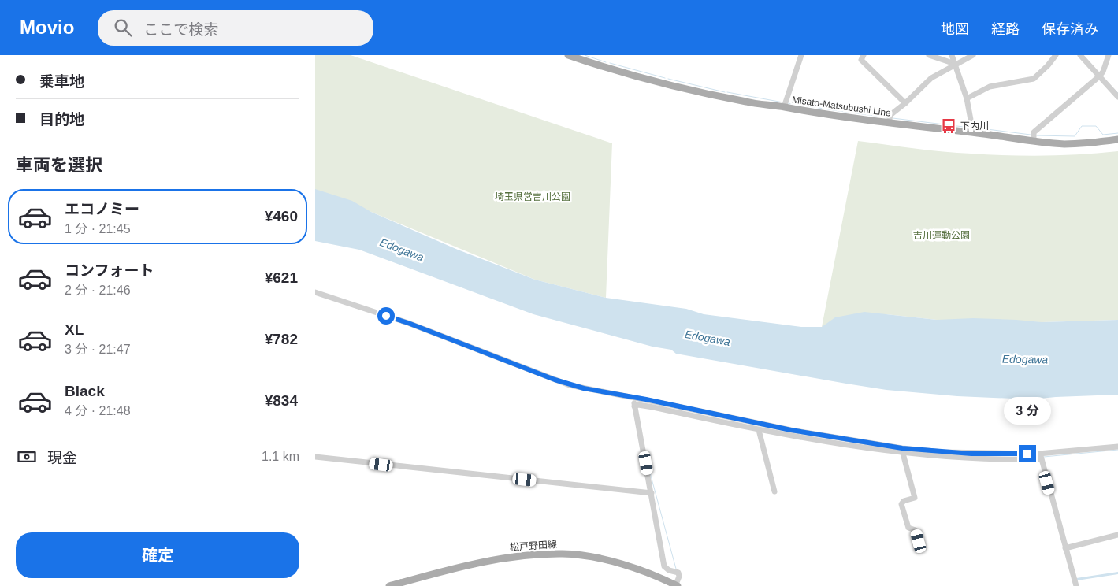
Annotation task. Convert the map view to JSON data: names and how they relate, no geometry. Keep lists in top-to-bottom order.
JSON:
{
  "streets": {
    "main road": ["Misato-Matsubushi Line", "松戸野田線"]
  },
  "water": ["Edogawa"],
  "parks": ["埼玉県営吉川公園", "吉川運動公園"],
  "places": {
    "bus stop": ["下内川"]
  },
  "page": {
    "header": "Movio",
    "search": "ここで検索",
    "nav": ["地図", "経路", "保存済み"],
    "banner": ["乗車地", "目的地"],
    "heading": "車両を選択",
    "list": [
      {
        "name": "エコノミー",
        "note": "1 分 · 21:45",
        "value": "¥460"
      },
      {
        "name": "コンフォート",
        "note": "2 分 · 21:46",
        "value": "¥621"
      },
      {
        "name": "XL",
        "note": "3 分 · 21:47",
        "value": "¥782"
      },
      {
        "name": "Black",
        "note": "4 分 · 21:48",
        "value": "¥834"
      }
    ],
    "bubble": "3 分",
    "pay": ["現金", "1.1 km"],
    "buttons": "確定"
  }
}
